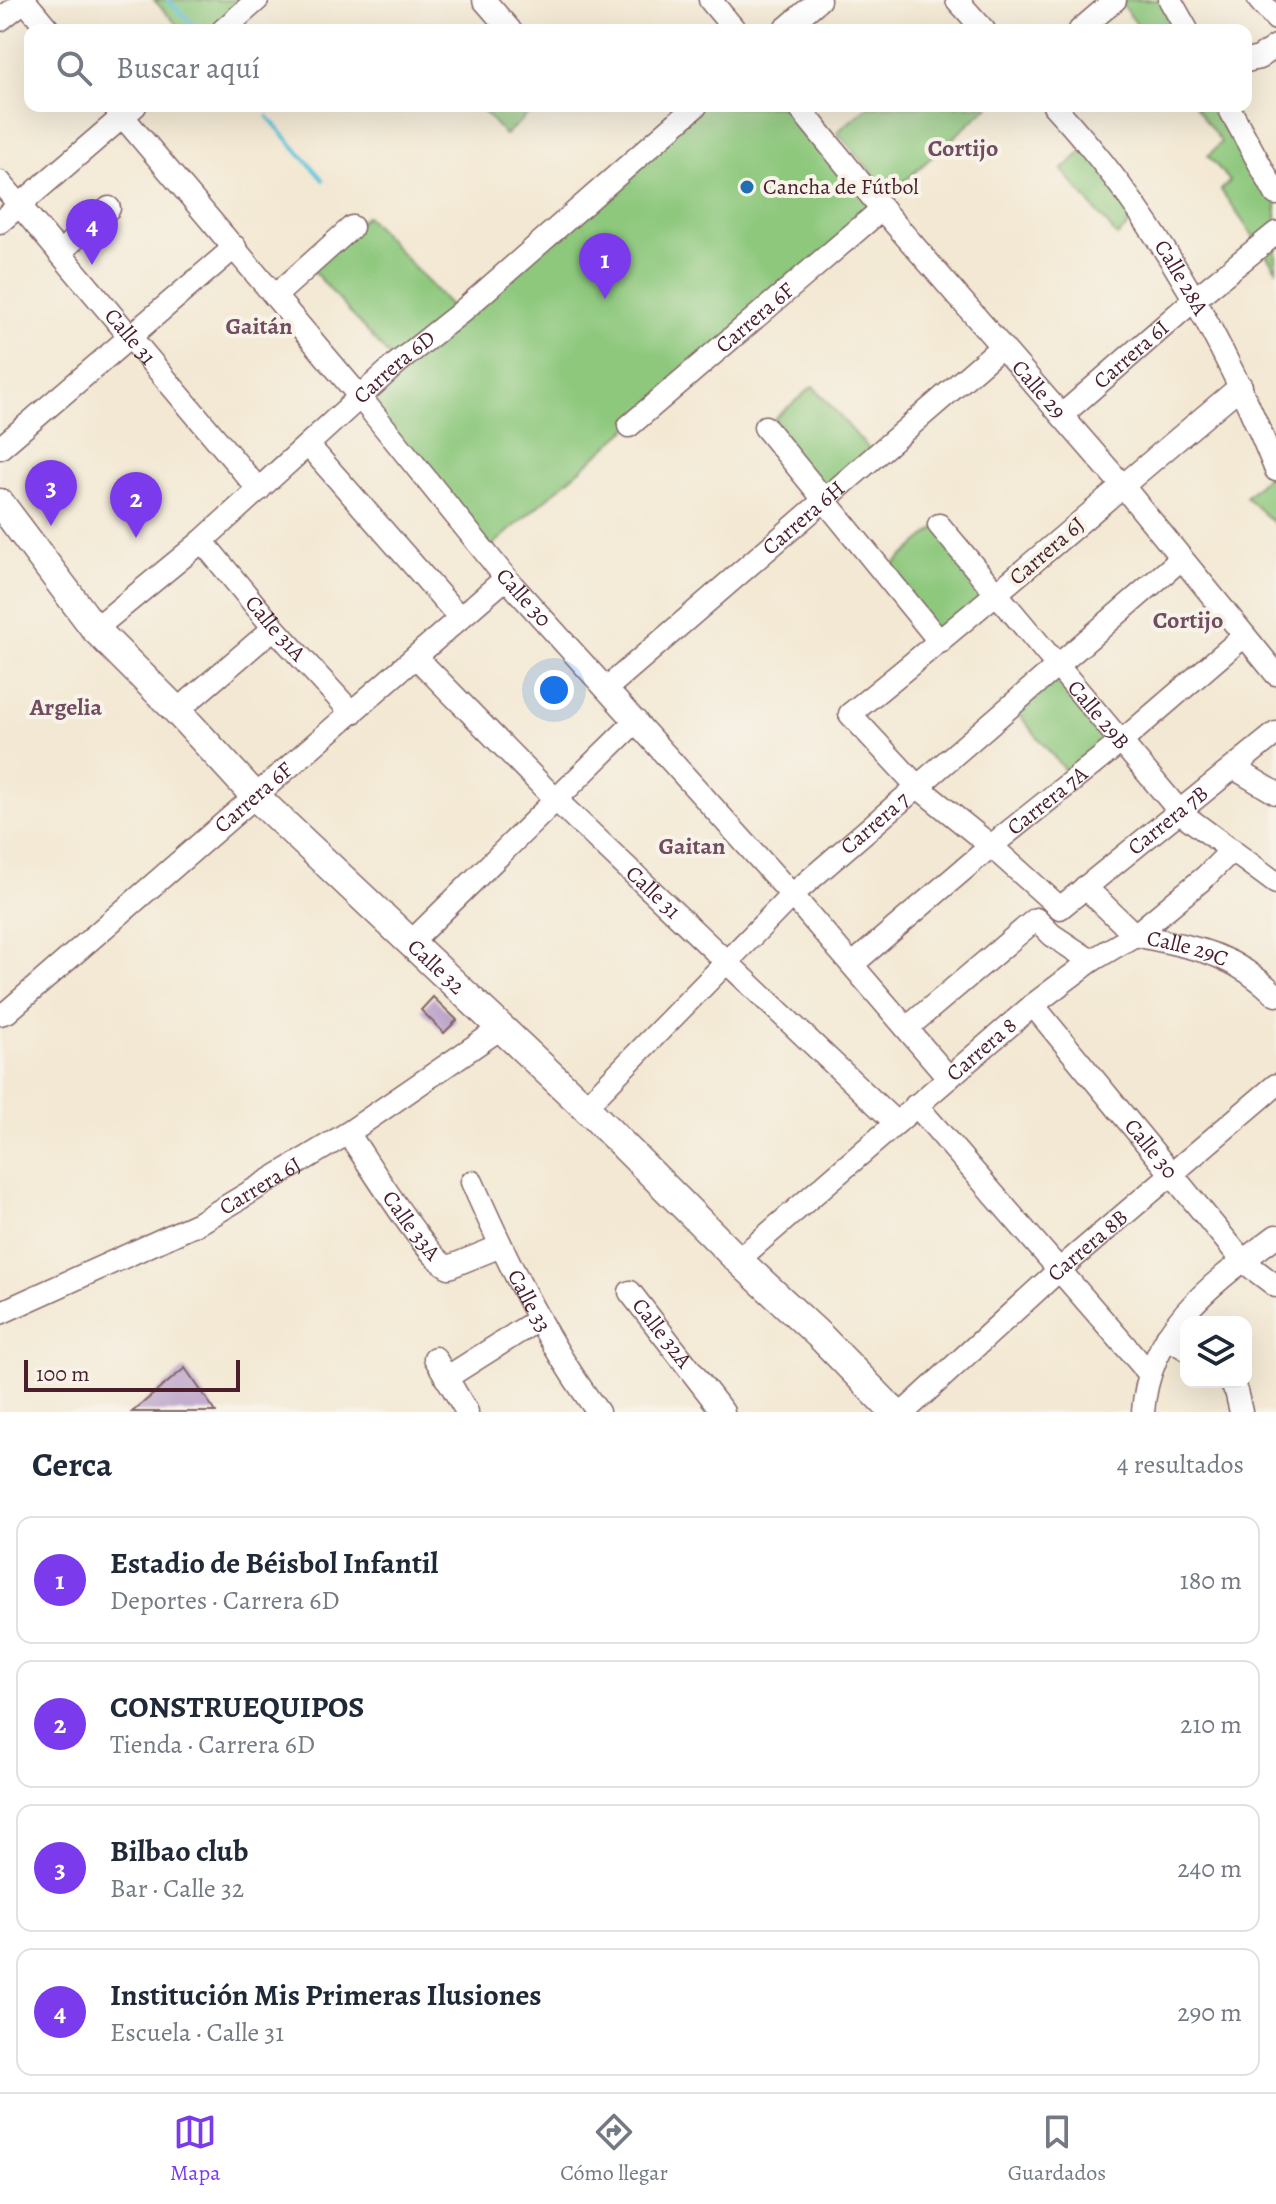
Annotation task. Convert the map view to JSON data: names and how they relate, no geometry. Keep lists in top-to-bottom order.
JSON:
{
  "streets": {
    "main road": ["Calle 32"],
    "street": [
      "Calle 28A",
      "Carrera 6F",
      "Calle 31",
      "Carrera 6I",
      "Carrera 6D",
      "Calle 29",
      "Carrera 6H",
      "Carrera 6J",
      "Calle 30",
      "Calle 31A",
      "Calle 29B",
      "Carrera 7A",
      "Carrera 7B",
      "Carrera 7",
      "Calle 29C",
      "Carrera 8",
      "Calle 33A",
      "Carrera 8B",
      "Calle 33",
      "Calle 32A"
    ]
  },
  "crossings": [
    ["Calle 28A", "Carrera 6I"],
    ["Calle 28A", "Carrera 6J"],
    ["Carrera 6F", "Calle 31"],
    ["Carrera 6F", "Calle 29"],
    ["Carrera 6F", "Calle 30"],
    ["Carrera 6F", "Calle 31A"],
    ["Carrera 6F", "Calle 32"],
    ["Calle 31", "Carrera 6D"],
    ["Calle 31", "Carrera 7"],
    ["Calle 31", "Carrera 8"],
    ["Carrera 6I", "Calle 29"],
    ["Carrera 6D", "Calle 30"],
    ["Carrera 6D", "Calle 31A"],
    ["Carrera 6D", "Calle 32"],
    ["Calle 29", "Carrera 6H"],
    ["Calle 29", "Carrera 6J"],
    ["Calle 29", "Carrera 7A"],
    ["Calle 29", "Carrera 7"],
    ["Carrera 6H", "Calle 30"],
    ["Carrera 6J", "Calle 29B"],
    ["Carrera 6J", "Carrera 7"],
    ["Carrera 6J", "Calle 32"],
    ["Carrera 6J", "Calle 33A"],
    ["Calle 30", "Carrera 7A"],
    ["Calle 30", "Carrera 7"],
    ["Calle 30", "Carrera 8"],
    ["Calle 30", "Carrera 8B"],
    ["Calle 29B", "Carrera 7A"],
    ["Calle 29B", "Carrera 7B"],
    ["Calle 29B", "Carrera 7"],
    ["Calle 29B", "Carrera 8"],
    ["Carrera 7A", "Carrera 7B"],
    ["Carrera 7", "Calle 32"],
    ["Calle 29C", "Carrera 8"],
    ["Calle 32", "Carrera 8"],
    ["Calle 33A", "Calle 33"]
  ],
  "districts": [
    "Cortijo",
    "Gaitán",
    "Cortijo",
    "Argelia",
    "Gaitan"
  ],
  "places": ["Cancha de Fútbol"],
  "scale_bar": "100 m",
  "page": {
    "search": "Buscar aquí",
    "pins": [
      "4",
      "1",
      "3",
      "2"
    ],
    "scale": "100 m",
    "heading": ["Cerca", "4 resultados"],
    "list": [
      {
        "mark": "1",
        "name": "Estadio de Béisbol Infantil",
        "note": "Deportes · Carrera 6D",
        "value": "180 m"
      },
      {
        "mark": "2",
        "name": "CONSTRUEQUIPOS",
        "note": "Tienda · Carrera 6D",
        "value": "210 m"
      },
      {
        "mark": "3",
        "name": "Bilbao club",
        "note": "Bar · Calle 32",
        "value": "240 m"
      },
      {
        "mark": "4",
        "name": "Institución Mis Primeras Ilusiones",
        "note": "Escuela · Calle 31",
        "value": "290 m"
      }
    ],
    "nav": ["Mapa", "Cómo llegar", "Guardados"]
  }
}
